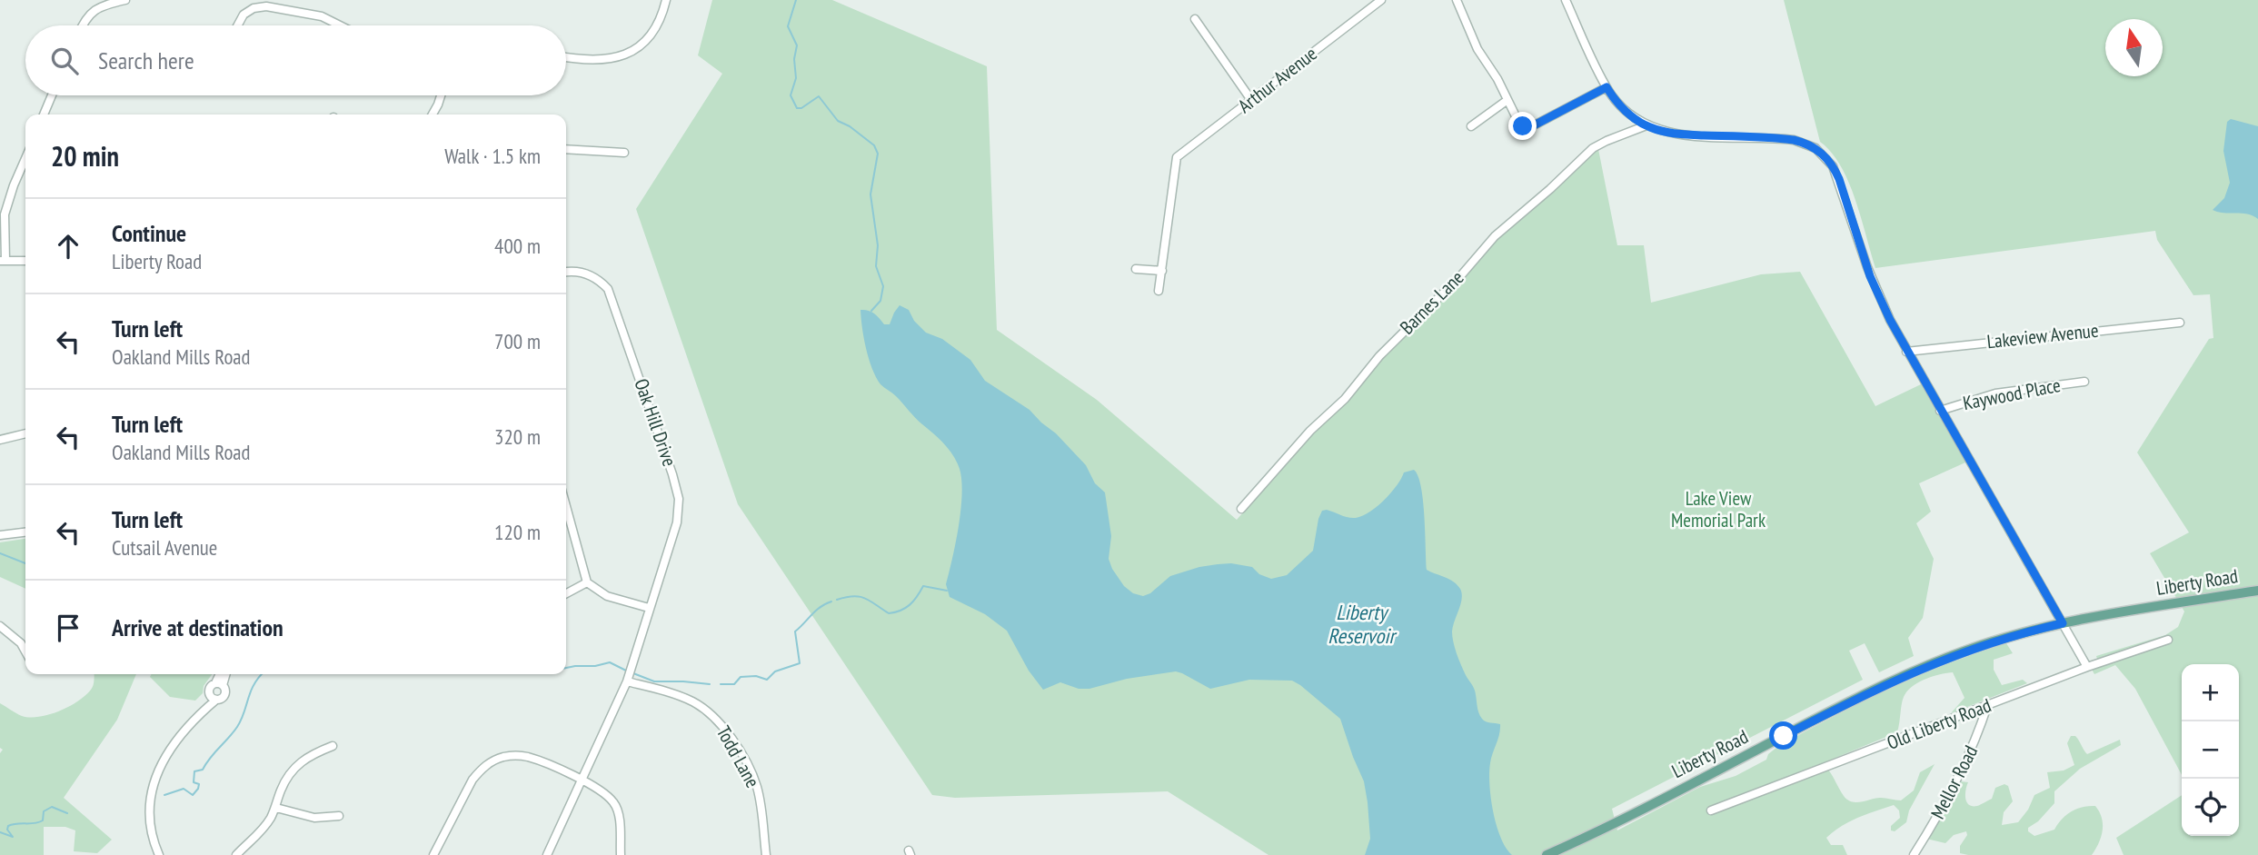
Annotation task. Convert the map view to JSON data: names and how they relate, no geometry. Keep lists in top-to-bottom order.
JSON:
{
  "streets": {
    "main road": ["Liberty Road"],
    "street": [
      "Arthur Avenue",
      "Barnes Lane",
      "Lakeview Avenue",
      "Kaywood Place",
      "Oak Hill Drive",
      "Old Liberty Road",
      "Todd Lane",
      "Mellor Road"
    ]
  },
  "crossings": [
    ["Oak Hill Drive", "Todd Lane"],
    ["Old Liberty Road", "Mellor Road"]
  ],
  "water": ["Liberty Reservoir"],
  "parks": ["Lake View Memorial Park"],
  "north": "top",
  "page": {
    "search": "Search here",
    "heading": ["20 min", "Walk · 1.5 km"],
    "list": [
      ["Continue", "Liberty Road", "400 m"],
      ["Turn left", "Oakland Mills Road", "700 m"],
      ["Turn left", "Oakland Mills Road", "320 m"],
      ["Turn left", "Cutsail Avenue", "120 m"],
      "Arrive at destination"
    ],
    "map_buttons": ["+", "−"]
  }
}
